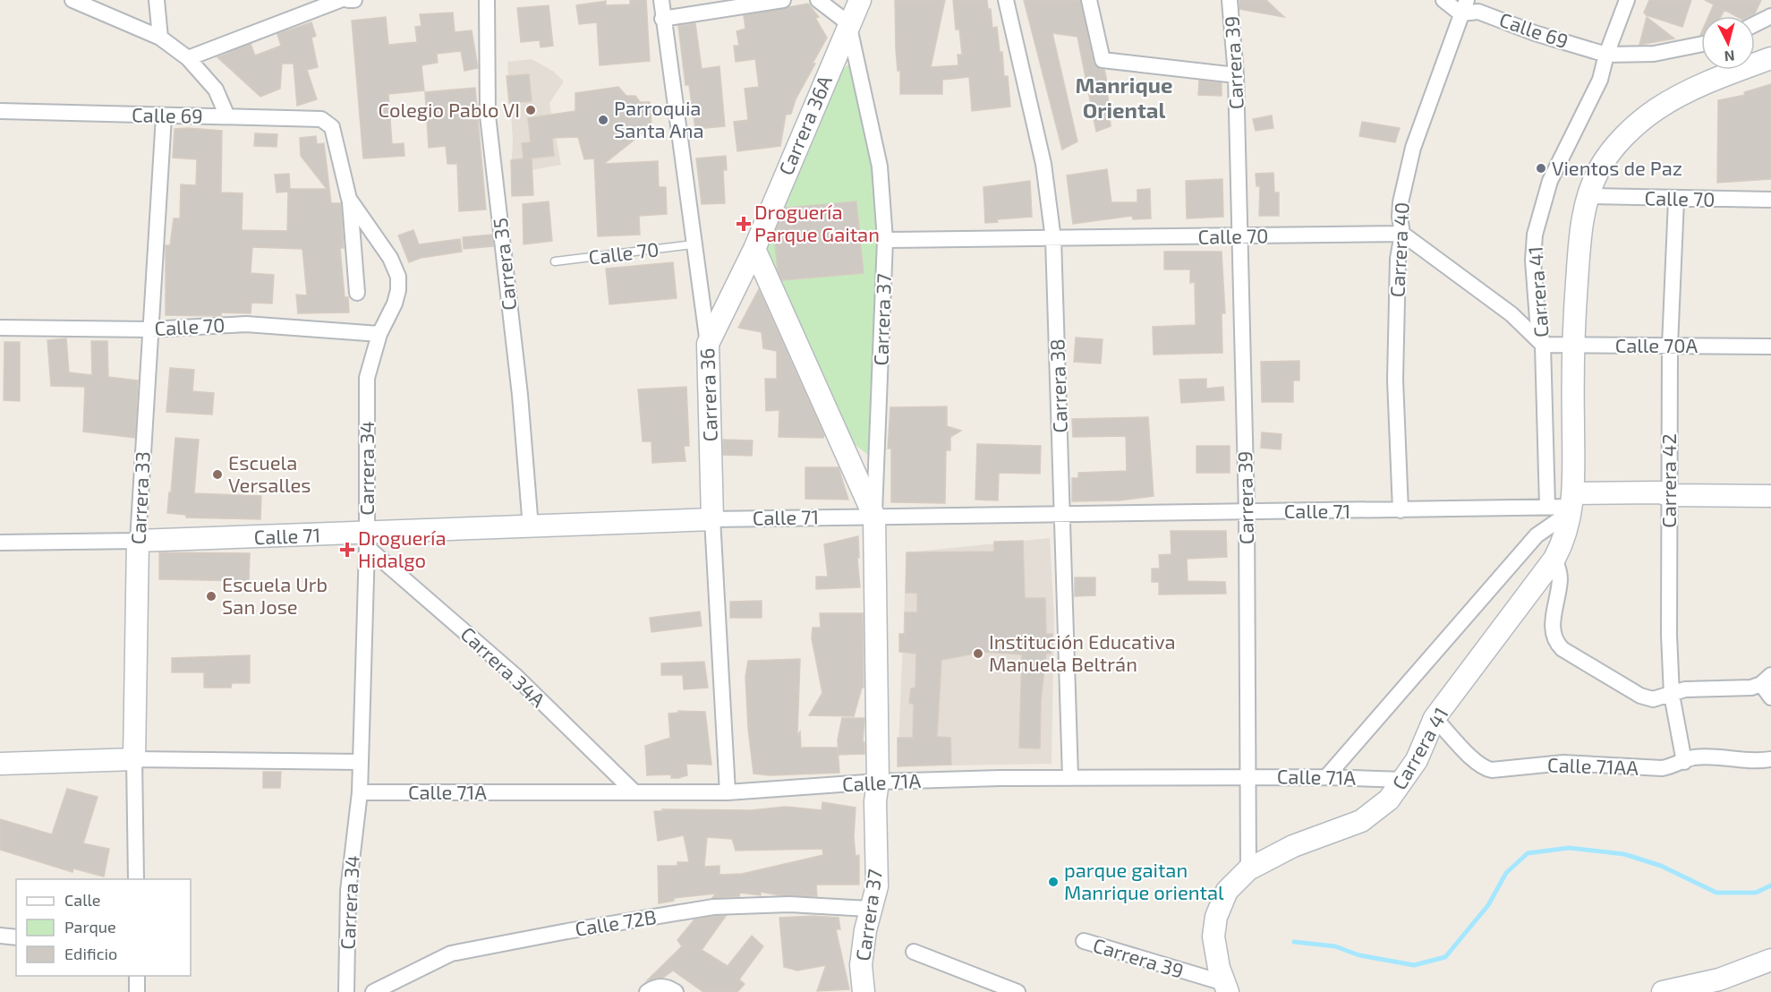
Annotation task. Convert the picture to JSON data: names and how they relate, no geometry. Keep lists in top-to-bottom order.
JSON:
{
  "streets": {
    "street": [
      "Calle 69",
      "Carrera 39",
      "Carrera 36A",
      "Calle 70",
      "Carrera 40",
      "Carrera 35",
      "Carrera 41",
      "Carrera 37",
      "Calle 70A",
      "Carrera 38",
      "Carrera 36",
      "Carrera 34",
      "Carrera 42",
      "Carrera 33",
      "Calle 71",
      "Carrera 34A",
      "Calle 71AA",
      "Calle 71A",
      "Calle 72B"
    ]
  },
  "crossings": [
    ["Calle 69", "Carrera 40"],
    ["Calle 69", "Carrera 41"],
    ["Calle 69", "Carrera 34"],
    ["Calle 69", "Carrera 33"],
    ["Carrera 39", "Calle 70"],
    ["Carrera 39", "Carrera 41"],
    ["Carrera 39", "Calle 71"],
    ["Carrera 39", "Calle 71A"],
    ["Carrera 36A", "Carrera 37"],
    ["Carrera 36A", "Carrera 36"],
    ["Calle 70", "Carrera 40"],
    ["Calle 70", "Carrera 41"],
    ["Calle 70", "Carrera 37"],
    ["Calle 70", "Carrera 38"],
    ["Calle 70", "Carrera 36"],
    ["Calle 70", "Carrera 34"],
    ["Calle 70", "Carrera 42"],
    ["Calle 70", "Carrera 33"],
    ["Carrera 40", "Calle 71"],
    ["Carrera 35", "Calle 71"],
    ["Carrera 41", "Calle 70A"],
    ["Carrera 41", "Calle 71"],
    ["Carrera 41", "Calle 71AA"],
    ["Carrera 41", "Calle 71A"],
    ["Carrera 37", "Calle 71"],
    ["Carrera 37", "Calle 71A"],
    ["Carrera 37", "Calle 72B"],
    ["Calle 70A", "Carrera 42"],
    ["Carrera 38", "Calle 71"],
    ["Carrera 38", "Calle 71A"],
    ["Carrera 36", "Calle 71"],
    ["Carrera 36", "Calle 71A"],
    ["Carrera 34", "Calle 71"],
    ["Carrera 34", "Carrera 34A"],
    ["Carrera 34", "Calle 71A"],
    ["Carrera 42", "Calle 71"],
    ["Carrera 42", "Calle 71AA"],
    ["Carrera 33", "Calle 71"],
    ["Calle 71", "Carrera 34A"],
    ["Carrera 34A", "Calle 71A"]
  ],
  "districts": ["Manrique Oriental"],
  "places": {
    "other": [
      "Colegio Pablo VI",
      "Parroquia Santa Ana",
      "Vientos de Paz",
      "Escuela Versalles",
      "Escuela Urb San Jose",
      "Institución Educativa Manuela Beltrán",
      "parque gaitan Manrique oriental"
    ],
    "health": ["Droguería Parque Gaitan", "Droguería Hidalgo"]
  },
  "legend": ["Calle", "Parque", "Edificio"],
  "north": "bottom"
}
